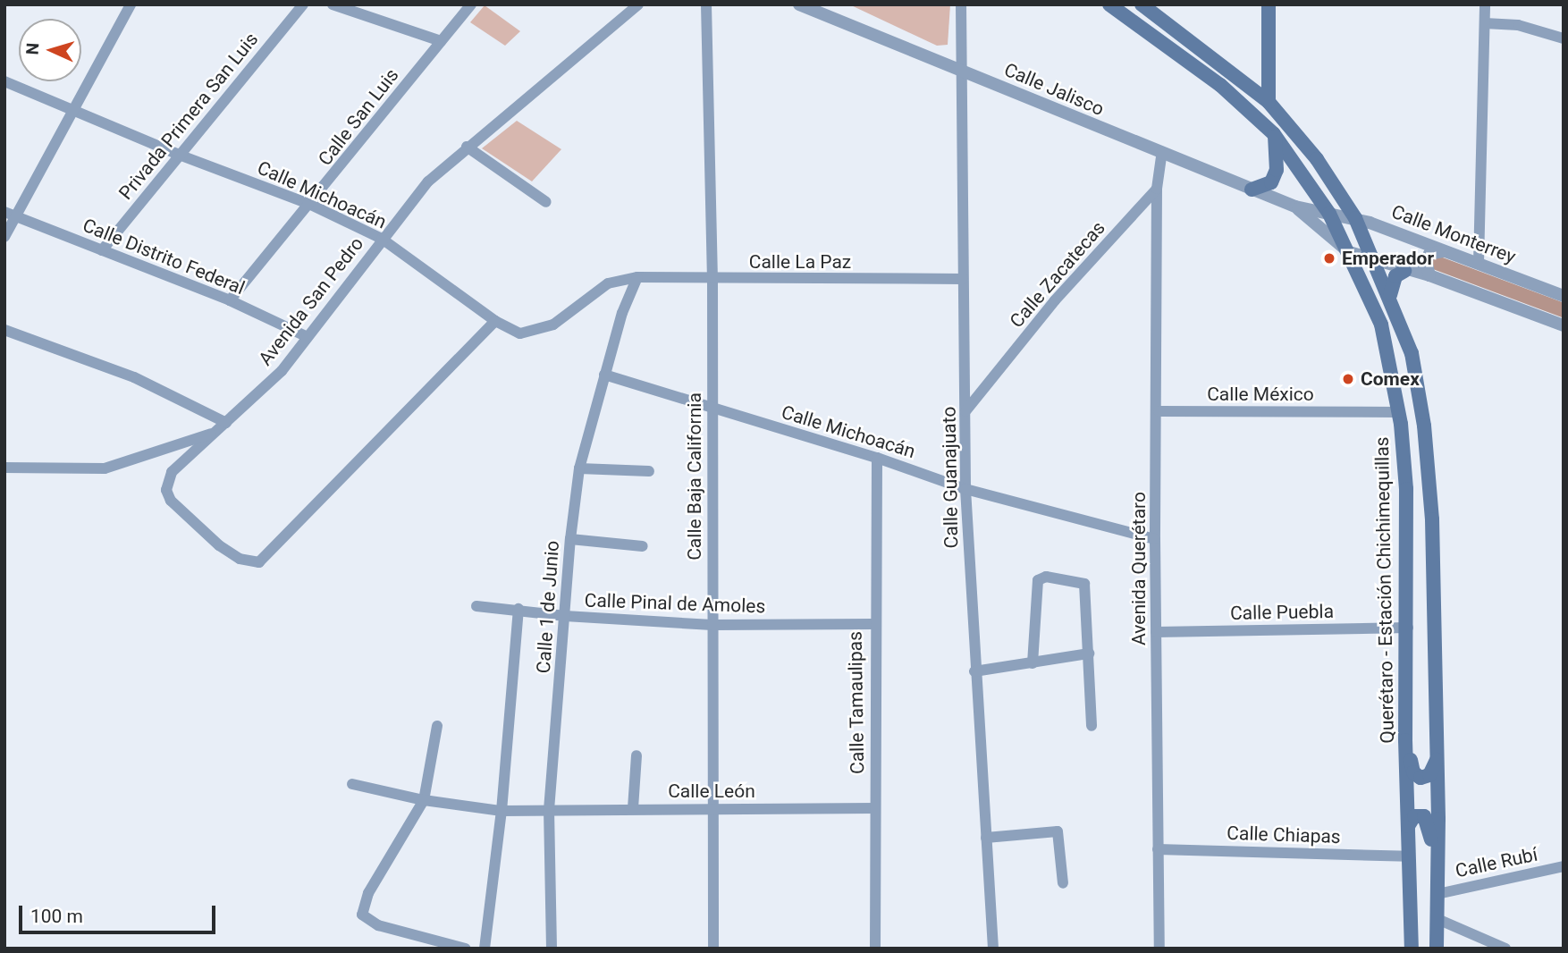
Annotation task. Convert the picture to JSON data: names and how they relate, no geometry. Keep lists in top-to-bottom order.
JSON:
{
  "streets": {
    "main road": ["Querétaro - Estación Chichimequillas"],
    "street": [
      "Calle Jalisco",
      "Privada Primera San Luis",
      "Calle San Luis",
      "Calle Michoacán",
      "Calle Monterrey",
      "Calle Distrito Federal",
      "Calle La Paz",
      "Calle Zacatecas",
      "Avenida San Pedro",
      "Calle México",
      "Calle Baja California",
      "Calle Guanajuato",
      "Avenida Querétaro",
      "Calle Pinal de Amoles",
      "Calle 1 de Junio",
      "Calle Puebla",
      "Calle Tamaulipas",
      "Calle León",
      "Calle Chiapas",
      "Calle Rubí"
    ]
  },
  "crossings": [
    ["Calle Jalisco", "Calle Monterrey"],
    ["Calle Jalisco", "Calle Guanajuato"],
    ["Calle Jalisco", "Querétaro - Estación Chichimequillas"],
    ["Privada Primera San Luis", "Calle Michoacán"],
    ["Privada Primera San Luis", "Calle Distrito Federal"],
    ["Calle San Luis", "Calle Michoacán"],
    ["Calle San Luis", "Calle Distrito Federal"],
    ["Calle Michoacán", "Calle La Paz"],
    ["Calle Michoacán", "Avenida San Pedro"],
    ["Calle Michoacán", "Calle Baja California"],
    ["Calle Michoacán", "Calle Guanajuato"],
    ["Calle Michoacán", "Avenida Querétaro"],
    ["Calle Michoacán", "Calle 1 de Junio"],
    ["Calle Michoacán", "Calle Tamaulipas"],
    ["Calle Monterrey", "Querétaro - Estación Chichimequillas"],
    ["Calle Distrito Federal", "Avenida San Pedro"],
    ["Calle La Paz", "Calle Baja California"],
    ["Calle La Paz", "Calle Guanajuato"],
    ["Calle La Paz", "Calle 1 de Junio"],
    ["Calle Zacatecas", "Calle Guanajuato"],
    ["Calle Zacatecas", "Avenida Querétaro"],
    ["Calle México", "Avenida Querétaro"],
    ["Calle México", "Querétaro - Estación Chichimequillas"],
    ["Calle Baja California", "Calle Pinal de Amoles"],
    ["Calle Baja California", "Calle León"],
    ["Avenida Querétaro", "Calle Puebla"],
    ["Avenida Querétaro", "Calle Chiapas"],
    ["Querétaro - Estación Chichimequillas", "Calle Puebla"],
    ["Querétaro - Estación Chichimequillas", "Calle Chiapas"],
    ["Calle Pinal de Amoles", "Calle 1 de Junio"],
    ["Calle Pinal de Amoles", "Calle Tamaulipas"],
    ["Calle 1 de Junio", "Calle León"],
    ["Calle Tamaulipas", "Calle León"]
  ],
  "places": ["Emperador", "Comex"],
  "scale_bar": "100 m",
  "north": "left"
}
